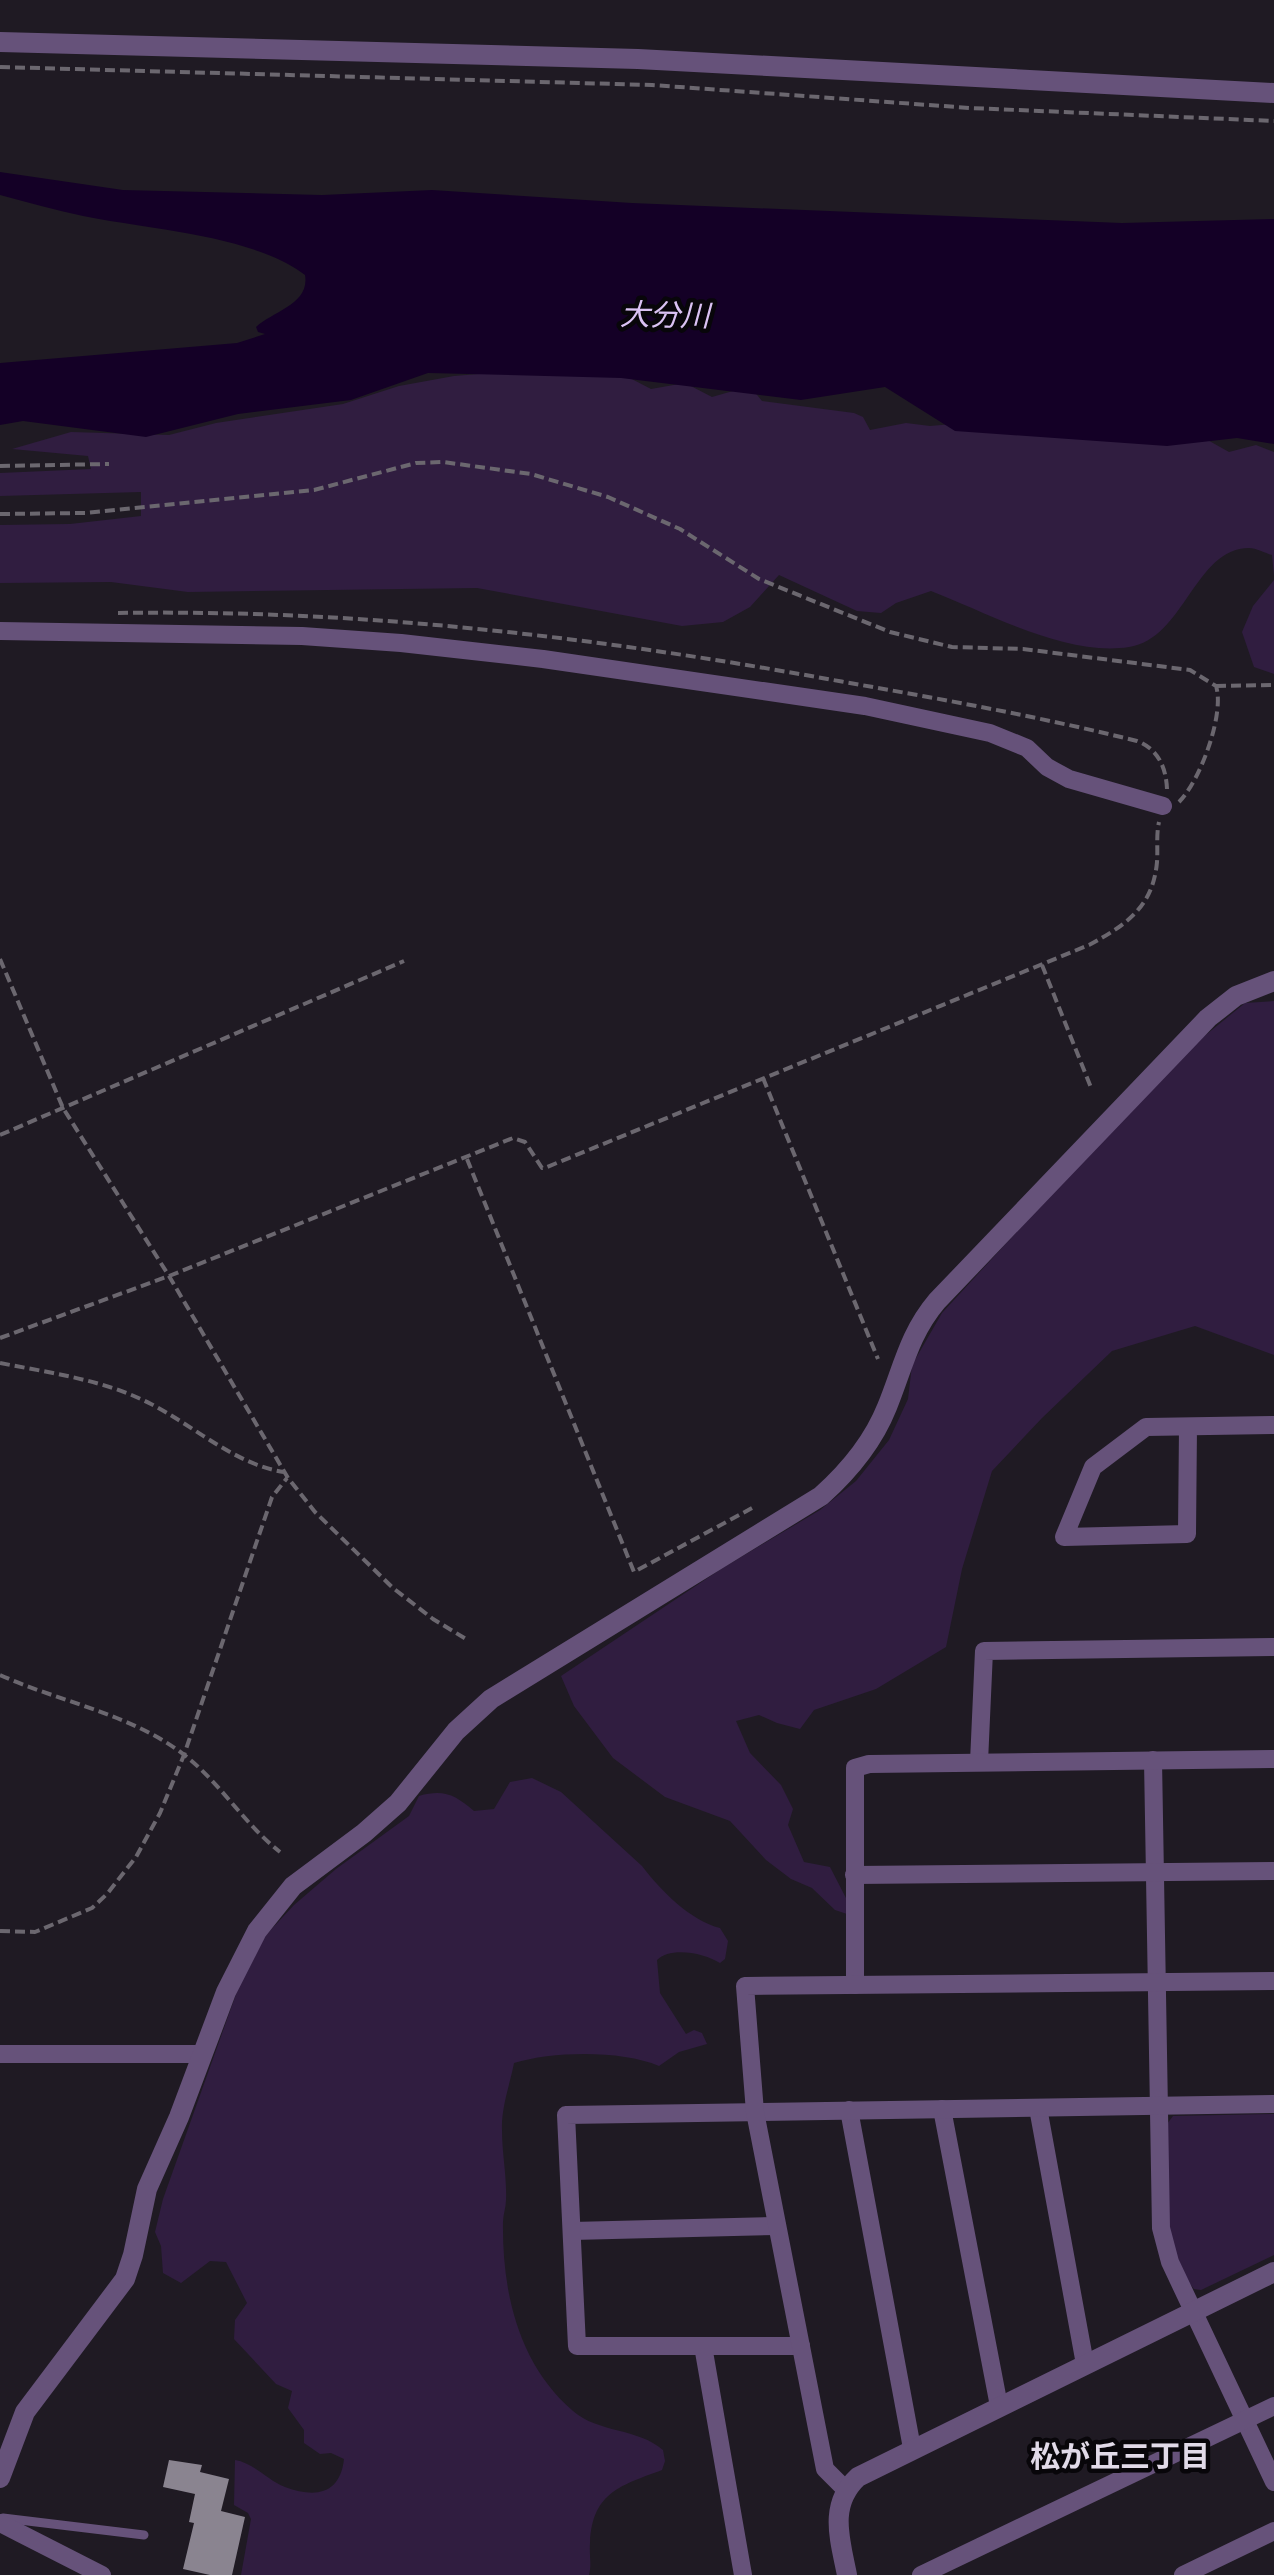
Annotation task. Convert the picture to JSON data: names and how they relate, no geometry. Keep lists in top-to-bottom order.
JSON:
{
  "districts": ["松が丘三丁目"],
  "water": ["大分川"]
}
